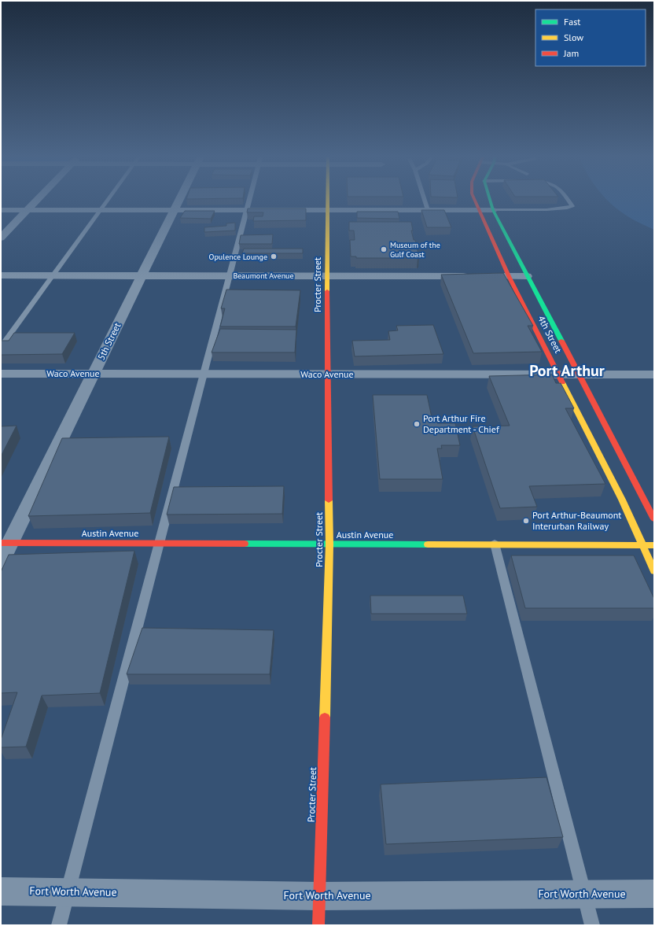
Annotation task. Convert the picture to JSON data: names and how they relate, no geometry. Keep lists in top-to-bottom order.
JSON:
{
  "streets": {
    "street": [
      "Beaumont Avenue",
      "Procter Street",
      "4th Street",
      "5th Street",
      "Waco Avenue",
      "Austin Avenue",
      "Fort Worth Avenue"
    ]
  },
  "crossings": [
    ["Beaumont Avenue", "Procter Street"],
    ["Beaumont Avenue", "5th Street"],
    ["Procter Street", "Waco Avenue"],
    ["Procter Street", "Austin Avenue"],
    ["Procter Street", "Fort Worth Avenue"],
    ["4th Street", "Waco Avenue"],
    ["4th Street", "Austin Avenue"],
    ["5th Street", "Waco Avenue"],
    ["5th Street", "Austin Avenue"]
  ],
  "districts": ["Port Arthur"],
  "places": [
    "Museum of the Gulf Coast",
    "Opulence Lounge",
    "Port Arthur Fire Department - Chief",
    "Port Arthur-Beaumont Interurban Railway"
  ],
  "legend": ["Fast", "Slow", "Jam"]
}
